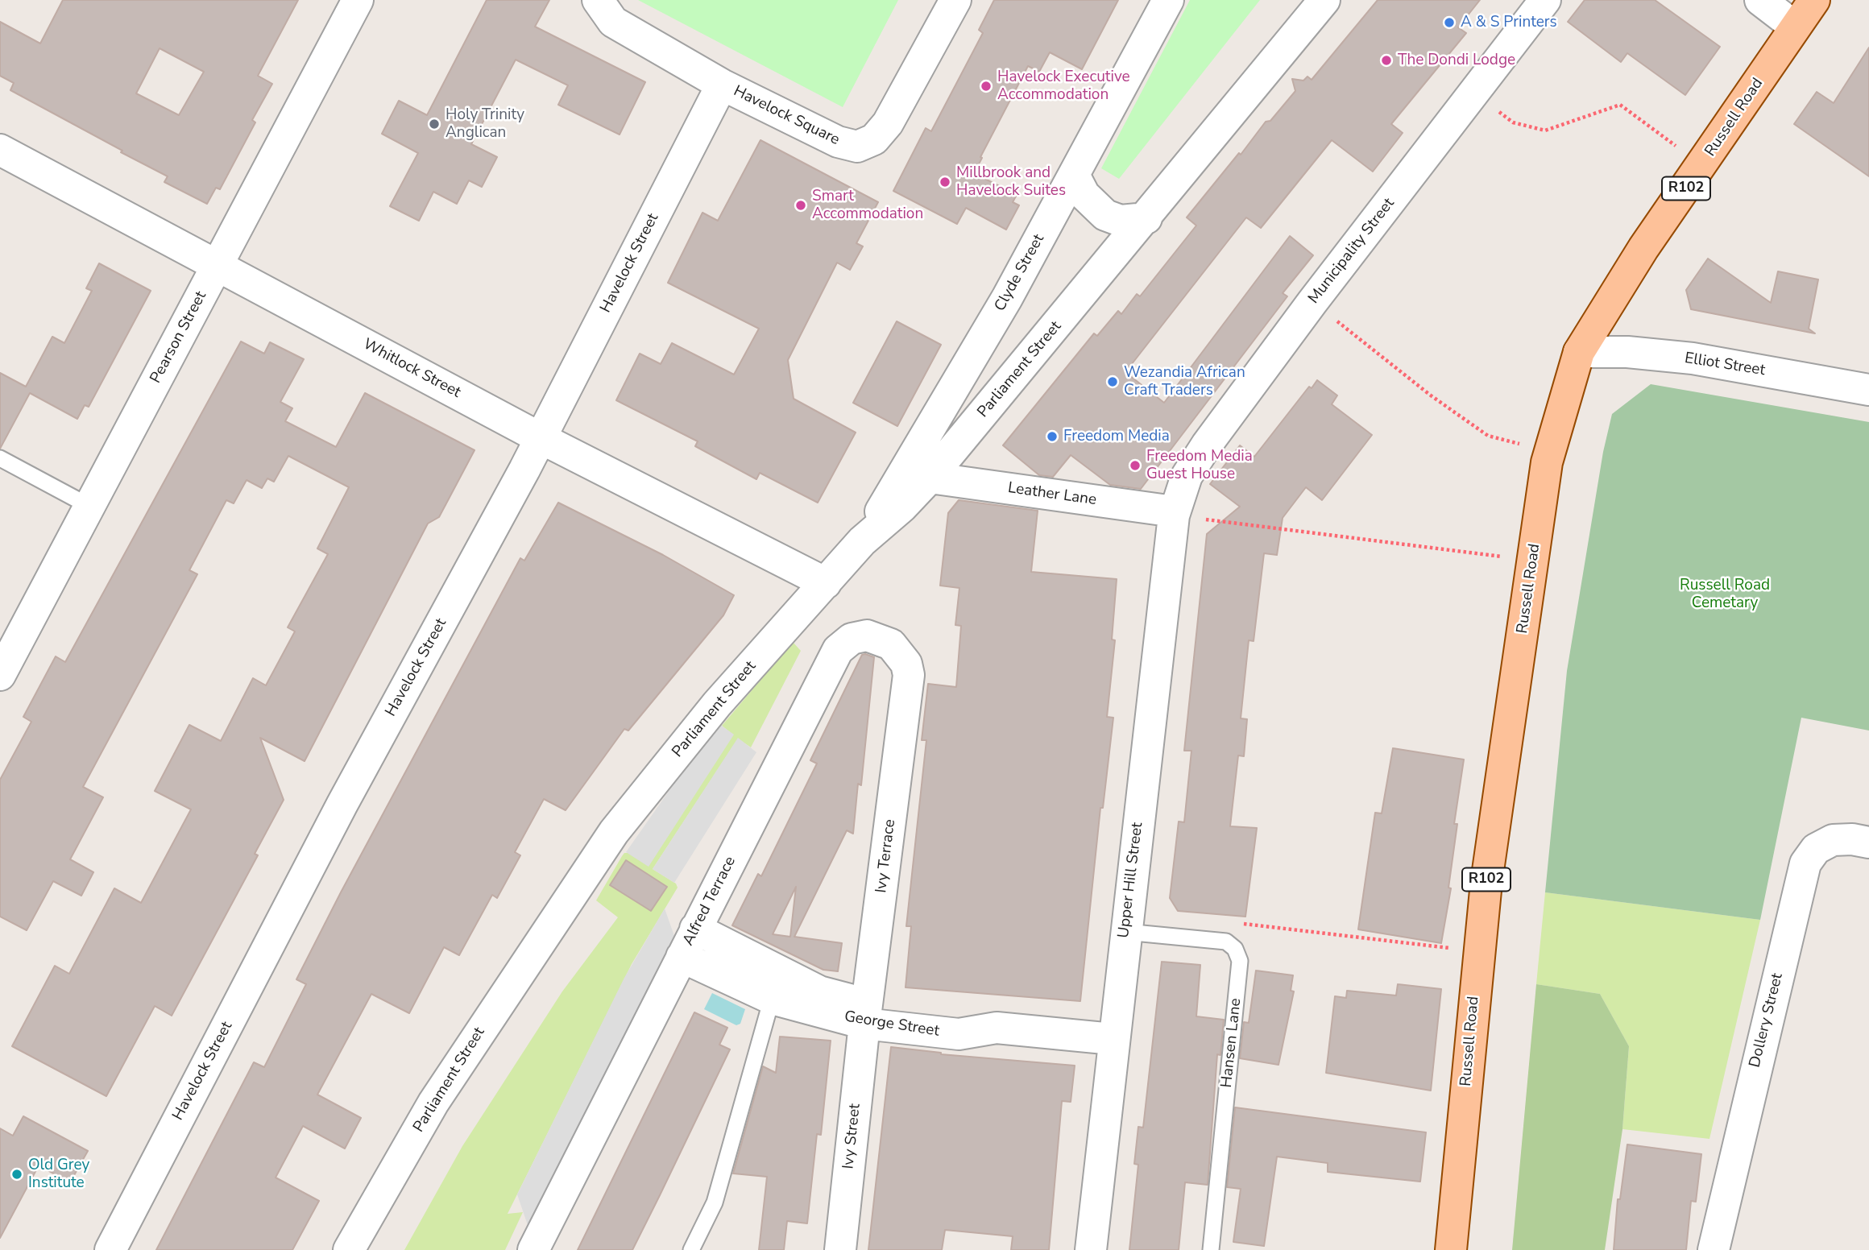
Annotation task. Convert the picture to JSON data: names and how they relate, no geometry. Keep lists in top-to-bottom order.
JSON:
{
  "streets": {
    "main road": ["Russell Road", "R102"],
    "street": [
      "Havelock Square",
      "Municipality Street",
      "Havelock Street",
      "Clyde Street",
      "Pearson Street",
      "Elliot Street",
      "Whitlock Street",
      "Parliament Street",
      "Leather Lane",
      "Ivy Terrace",
      "Upper Hill Street",
      "Alfred Terrace",
      "Dollery Street",
      "George Street",
      "Ivy Street"
    ],
    "lane": ["Hansen Lane"]
  },
  "crossings": [
    ["Havelock Square", "Havelock Street"],
    ["Russell Road", "Elliot Street"],
    ["Municipality Street", "Leather Lane"],
    ["Municipality Street", "Upper Hill Street"],
    ["Havelock Street", "Whitlock Street"],
    ["Clyde Street", "Parliament Street"],
    ["Pearson Street", "Whitlock Street"],
    ["Whitlock Street", "Parliament Street"],
    ["Parliament Street", "Leather Lane"],
    ["Leather Lane", "Upper Hill Street"],
    ["Ivy Terrace", "Alfred Terrace"],
    ["Ivy Terrace", "George Street"],
    ["Ivy Terrace", "Ivy Street"],
    ["Upper Hill Street", "George Street"],
    ["Upper Hill Street", "Hansen Lane"],
    ["Alfred Terrace", "George Street"],
    ["George Street", "Ivy Street"]
  ],
  "parks": ["Russell Road Cemetary"],
  "places": [
    "A & S Printers",
    "The Dondi Lodge",
    "Havelock Executive Accommodation",
    "Holy Trinity Anglican",
    "Millbrook and Havelock Suites",
    "Smart Accommodation",
    "Wezandia African Craft Traders",
    "Freedom Media",
    "Freedom Media Guest House",
    "Old Grey Institute"
  ]
}
